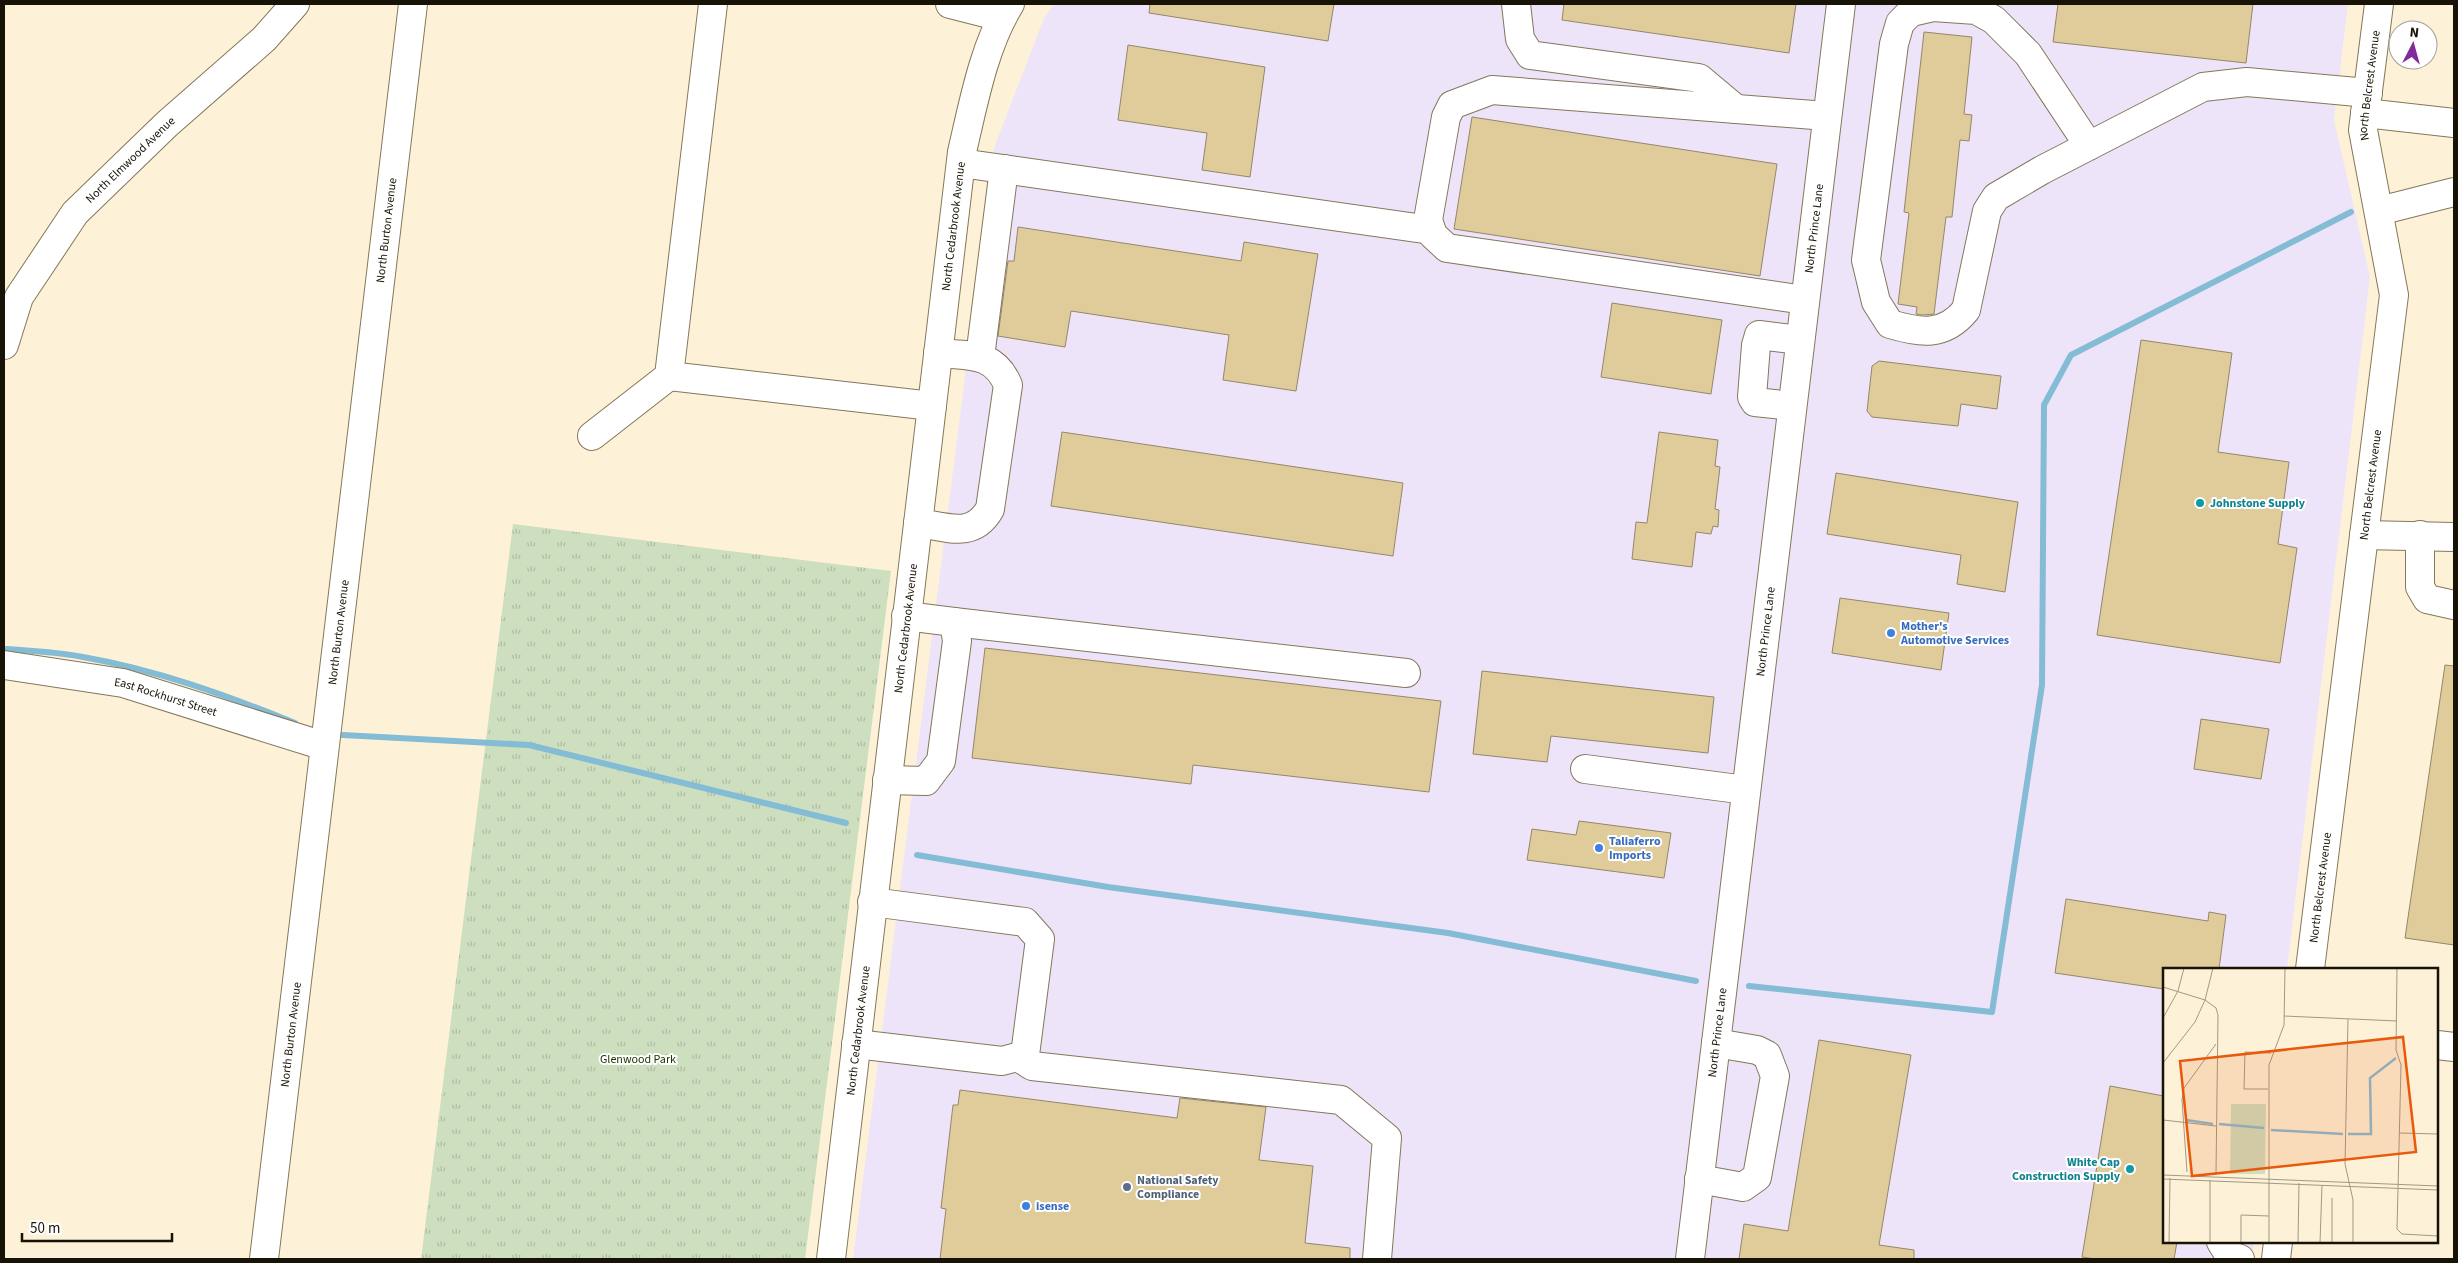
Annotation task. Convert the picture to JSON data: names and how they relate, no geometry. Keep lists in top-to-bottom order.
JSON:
{
  "streets": {
    "street": [
      "North Belcrest Avenue",
      "North Elmwood Avenue",
      "North Cedarbrook Avenue",
      "North Burton Avenue",
      "North Prince Lane",
      "East Rockhurst Street"
    ]
  },
  "crossings": [
    ["North Burton Avenue", "East Rockhurst Street"]
  ],
  "parks": ["Glenwood Park"],
  "places": [
    "Johnstone Supply",
    "Mother's Automotive Services",
    "Taliaferro Imports",
    "White Cap Construction Supply",
    "National Safety Compliance",
    "isense"
  ],
  "scale_bar": "50 m",
  "north": "top"
}
